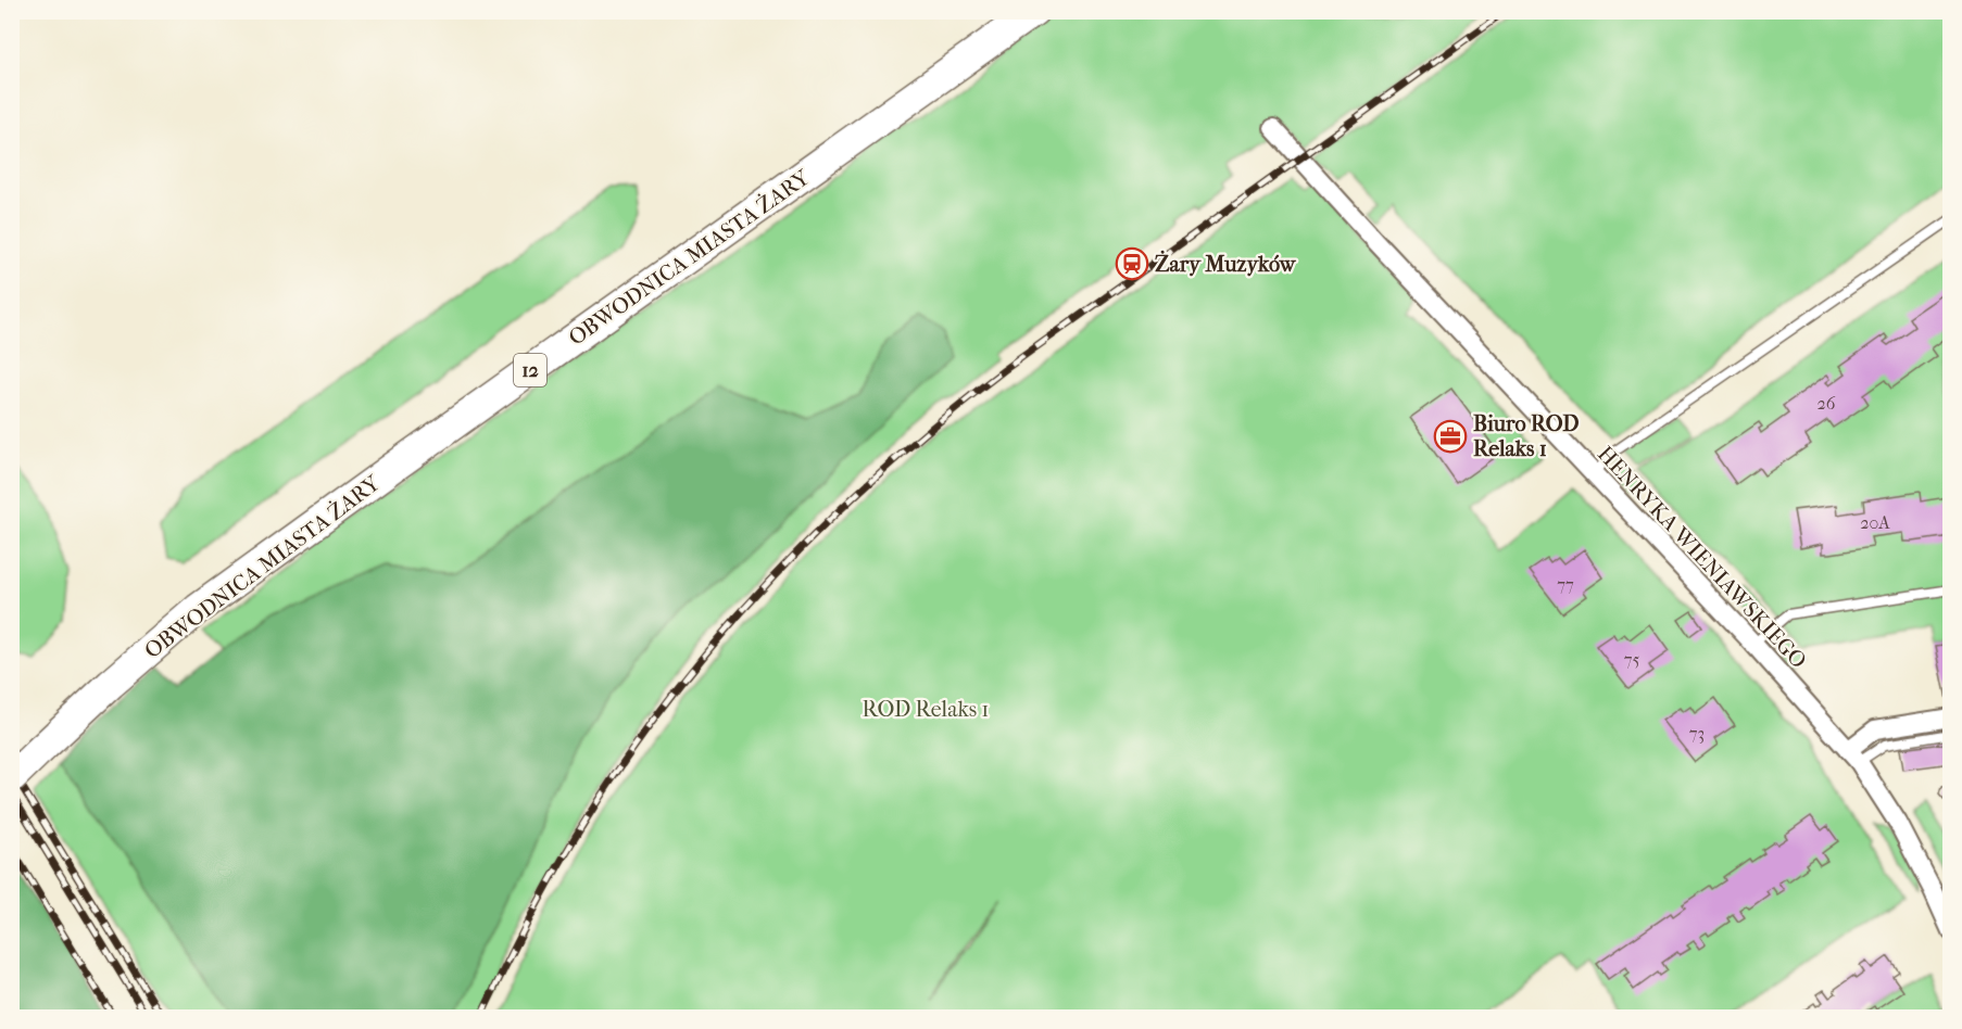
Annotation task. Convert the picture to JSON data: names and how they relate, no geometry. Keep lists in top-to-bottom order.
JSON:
{
  "streets": {
    "main road": ["OBWODNICA MIASTA ŻARY", "12"],
    "street": ["HENRYKA WIENIAWSKIEGO"]
  },
  "parks": ["ROD Relaks 1"],
  "places": {
    "station": ["Żary Muzyków"],
    "office": ["Biuro ROD Relaks 1"]
  },
  "house_numbers": [
    "26",
    "20A",
    "77",
    "75",
    "73"
  ]
}
